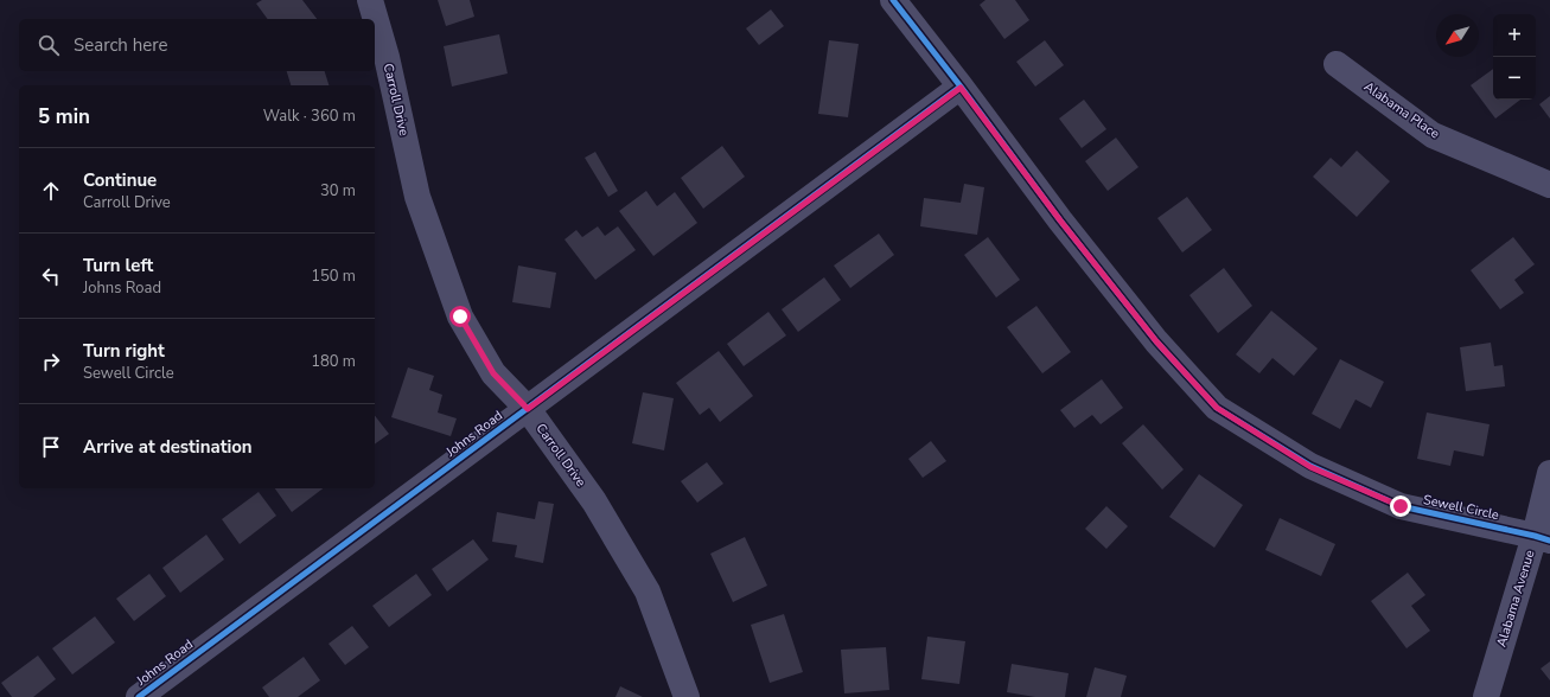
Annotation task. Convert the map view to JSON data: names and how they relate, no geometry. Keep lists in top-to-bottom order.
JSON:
{
  "streets": {
    "street": [
      "Carroll Drive",
      "Alabama Place",
      "Johns Road",
      "Sewell Circle",
      "Alabama Avenue"
    ]
  },
  "crossings": [
    ["Carroll Drive", "Johns Road"],
    ["Johns Road", "Sewell Circle"],
    ["Sewell Circle", "Alabama Avenue"]
  ],
  "north": "bottom left",
  "page": {
    "map_buttons": ["+", "−"],
    "search": "Search here",
    "heading": ["5 min", "Walk · 360 m"],
    "list": [
      ["Continue", "Carroll Drive", "30 m"],
      ["Turn left", "Johns Road", "150 m"],
      ["Turn right", "Sewell Circle", "180 m"],
      "Arrive at destination"
    ]
  }
}
